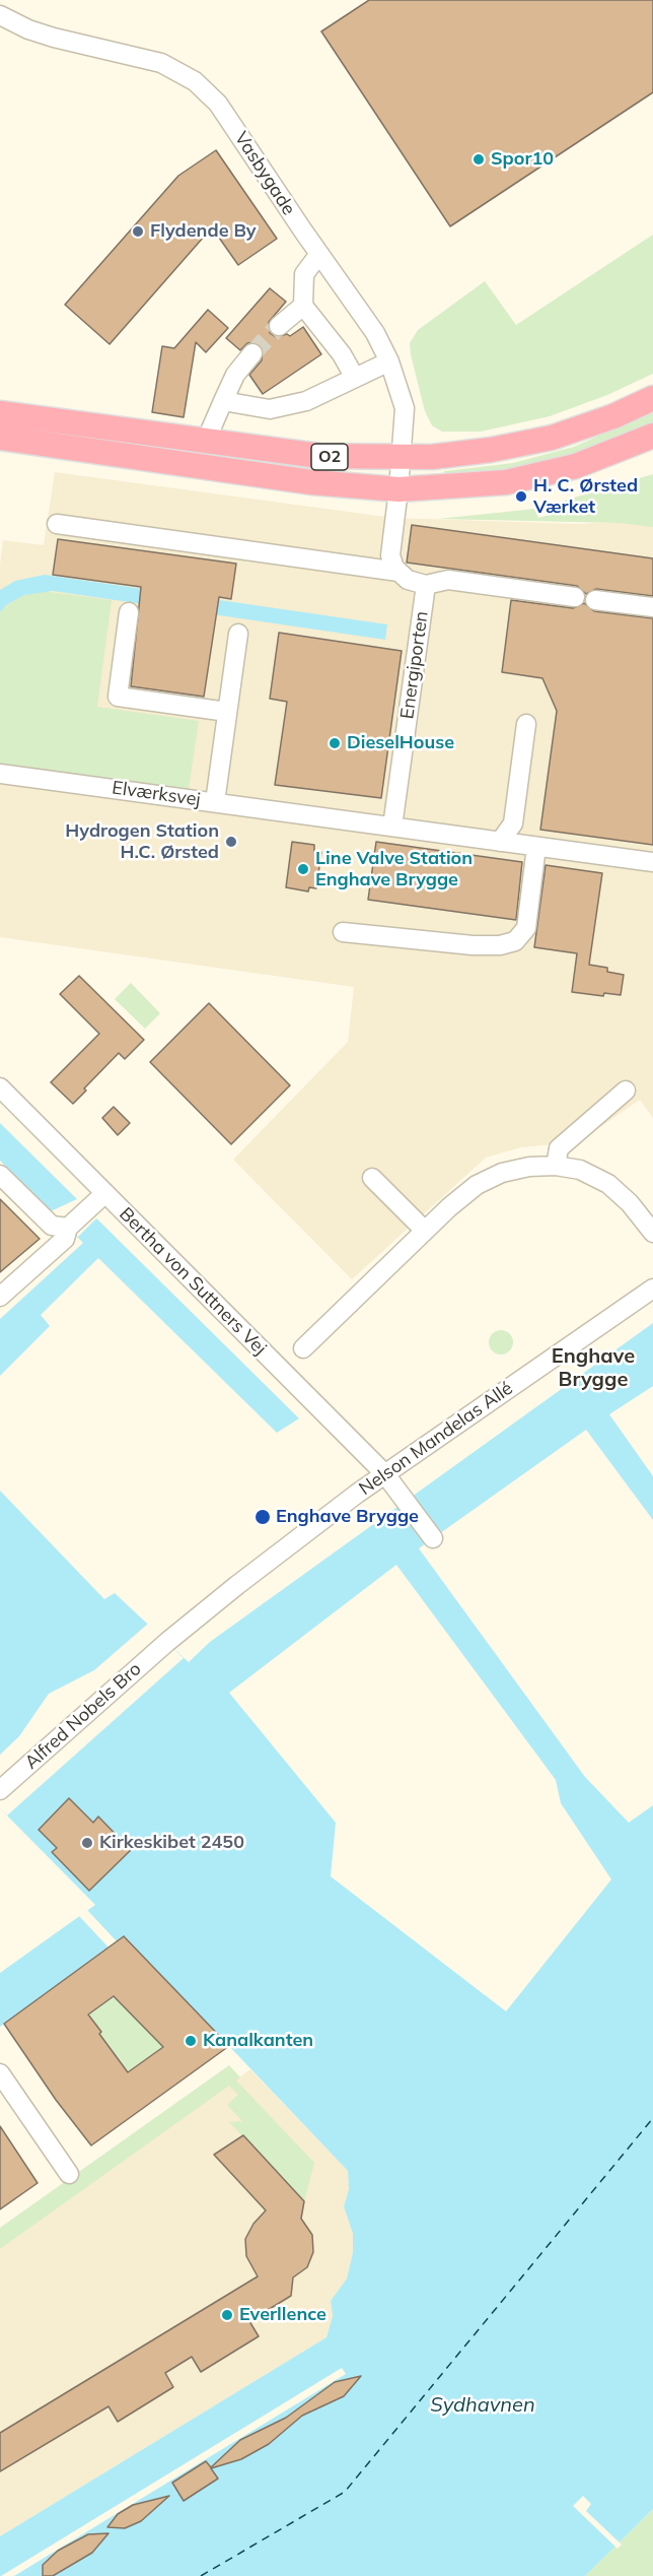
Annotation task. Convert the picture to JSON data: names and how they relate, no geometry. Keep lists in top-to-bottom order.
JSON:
{
  "streets": {
    "main road": ["O2"],
    "street": [
      "Vasbygade",
      "Energiporten",
      "Elværksvej",
      "Bertha von Suttners Vej",
      "Nelson Mandelas Allé",
      "Alfred Nobels Bro"
    ]
  },
  "crossings": [
    ["Vasbygade", "O2"],
    ["Bertha von Suttners Vej", "Nelson Mandelas Allé"],
    ["Nelson Mandelas Allé", "Alfred Nobels Bro"]
  ],
  "districts": ["Enghave Brygge"],
  "water": ["Sydhavnen"],
  "places": [
    "Spor10",
    "Flydende By",
    "H. C. Ørsted Værket",
    "DieselHouse",
    "Hydrogen Station H.C. Ørsted",
    "Line Valve Station Enghave Brygge",
    "Enghave Brygge",
    "Kirkeskibet 2450",
    "Kanalkanten",
    "Everllence"
  ]
}
